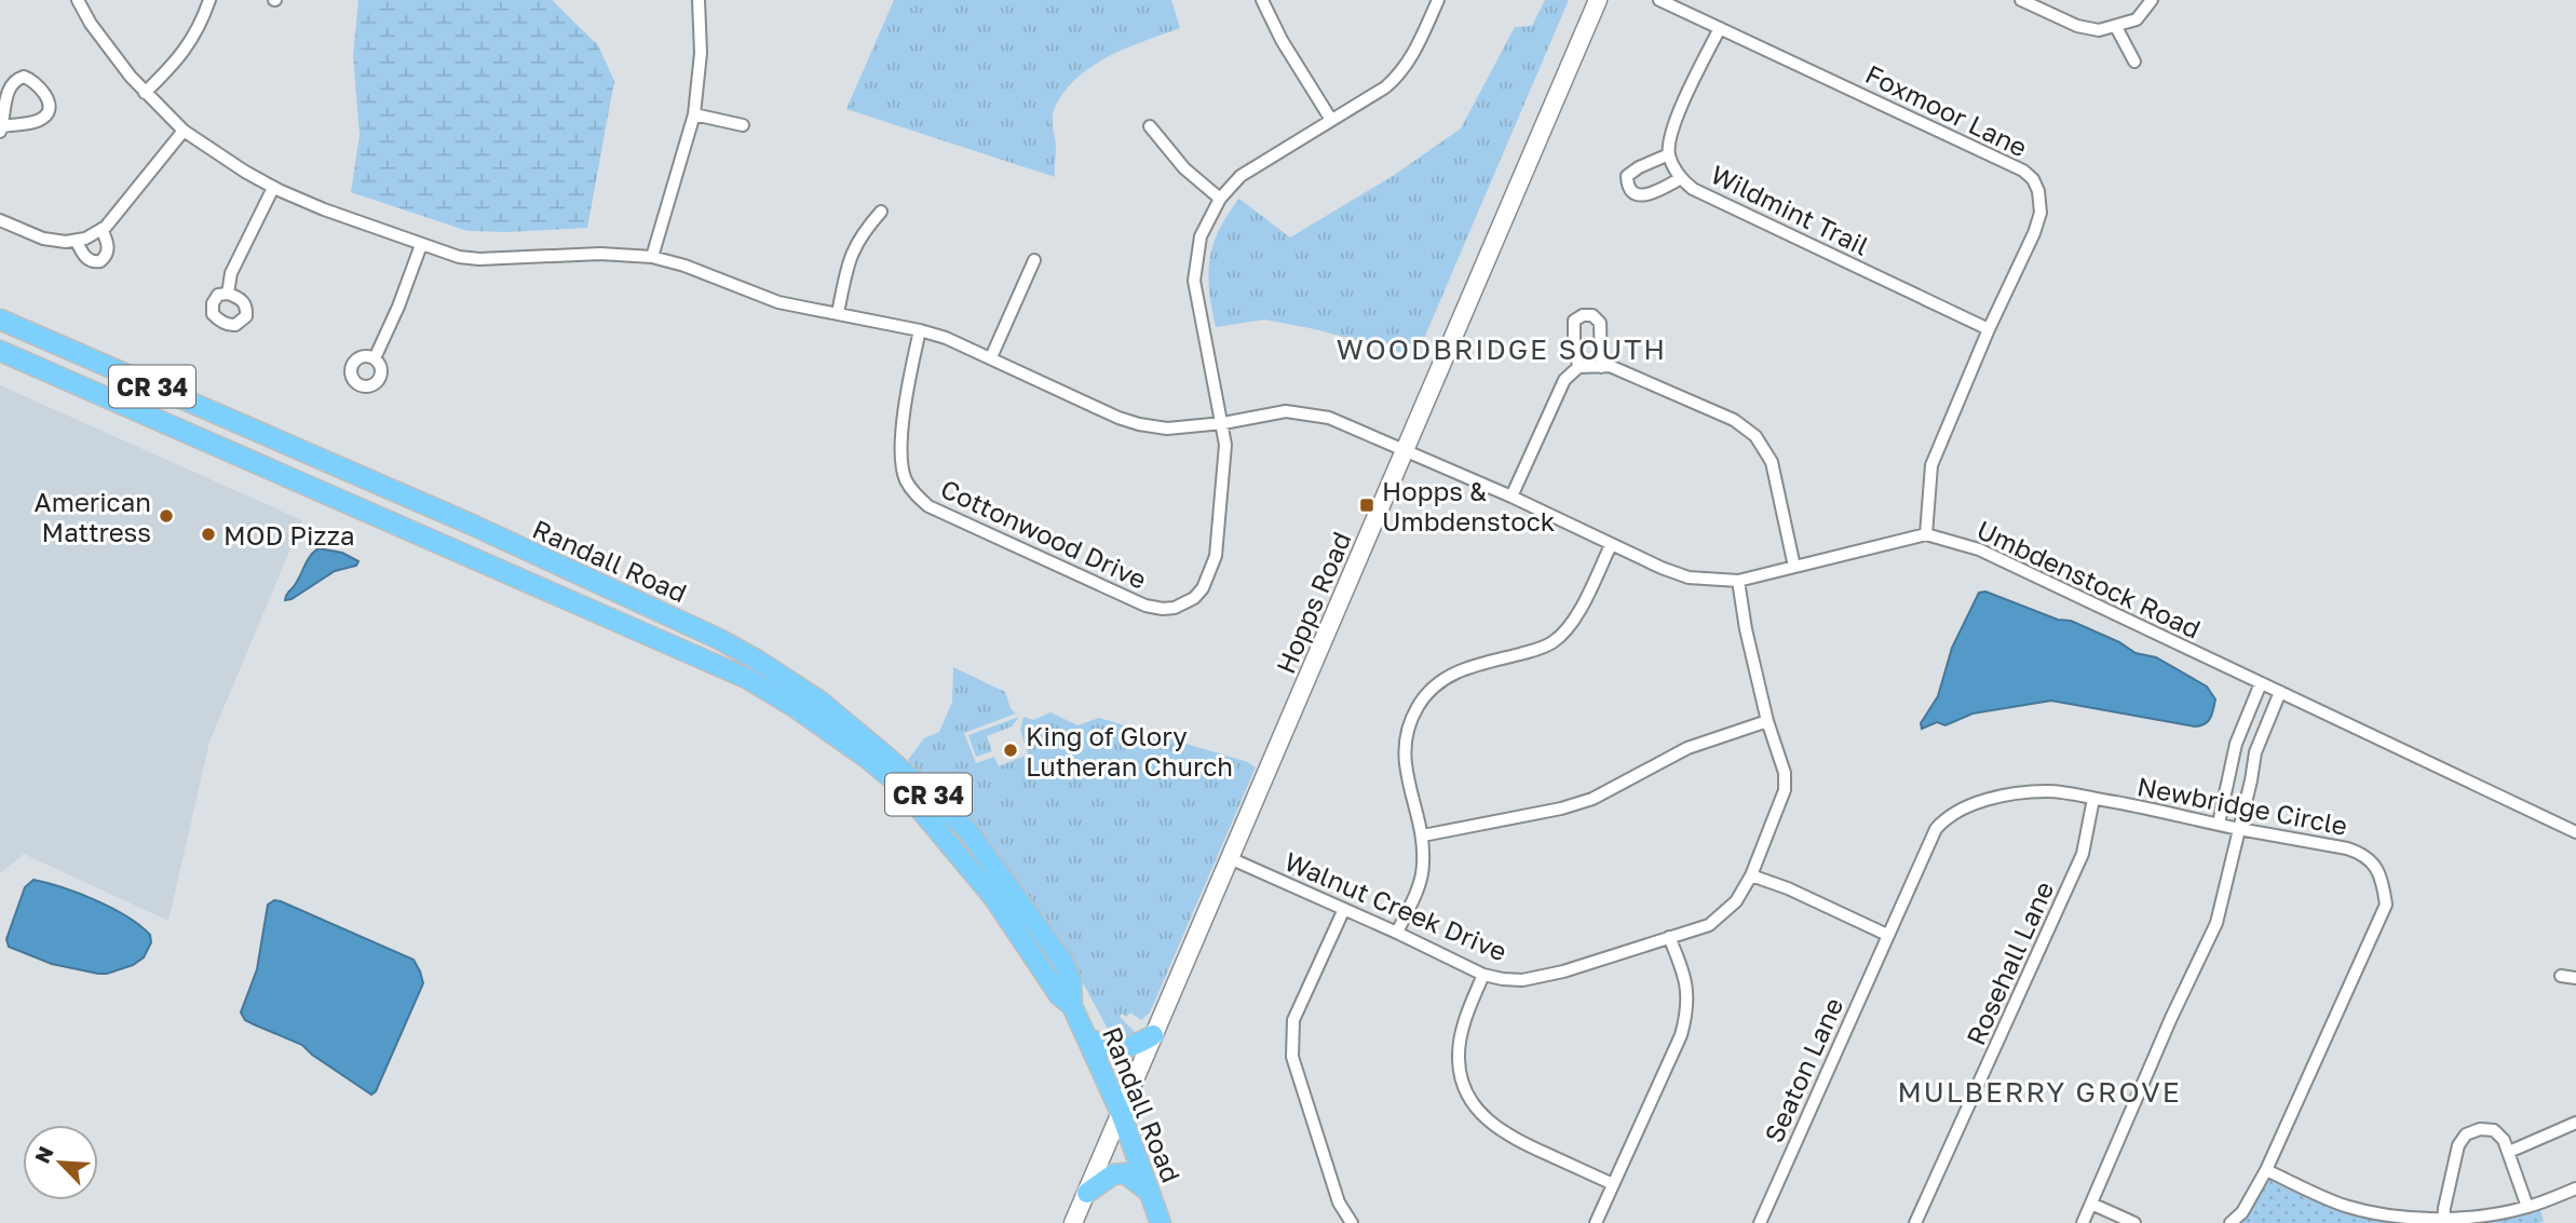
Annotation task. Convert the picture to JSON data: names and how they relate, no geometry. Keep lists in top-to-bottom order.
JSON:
{
  "streets": {
    "main road": ["CR 34", "Randall Road", "Hopps Road"],
    "street": [
      "Foxmoor Lane",
      "Wildmint Trail",
      "Cottonwood Drive",
      "Umbdenstock Road",
      "Newbridge Circle",
      "Walnut Creek Drive",
      "Rosehall Lane",
      "Seaton Lane"
    ]
  },
  "crossings": [
    ["Foxmoor Lane", "Wildmint Trail"],
    ["Foxmoor Lane", "Umbdenstock Road"],
    ["Cottonwood Drive", "Umbdenstock Road"],
    ["Randall Road", "Hopps Road"],
    ["Umbdenstock Road", "Hopps Road"],
    ["Umbdenstock Road", "Walnut Creek Drive"],
    ["Hopps Road", "Walnut Creek Drive"],
    ["Newbridge Circle", "Rosehall Lane"],
    ["Newbridge Circle", "Seaton Lane"]
  ],
  "districts": ["WOODBRIDGE SOUTH", "MULBERRY GROVE"],
  "places": {
    "transit": ["Hopps & Umbdenstock"],
    "other": ["American Mattress", "MOD Pizza", "King of Glory Lutheran Church"]
  },
  "north": "top left"
}
